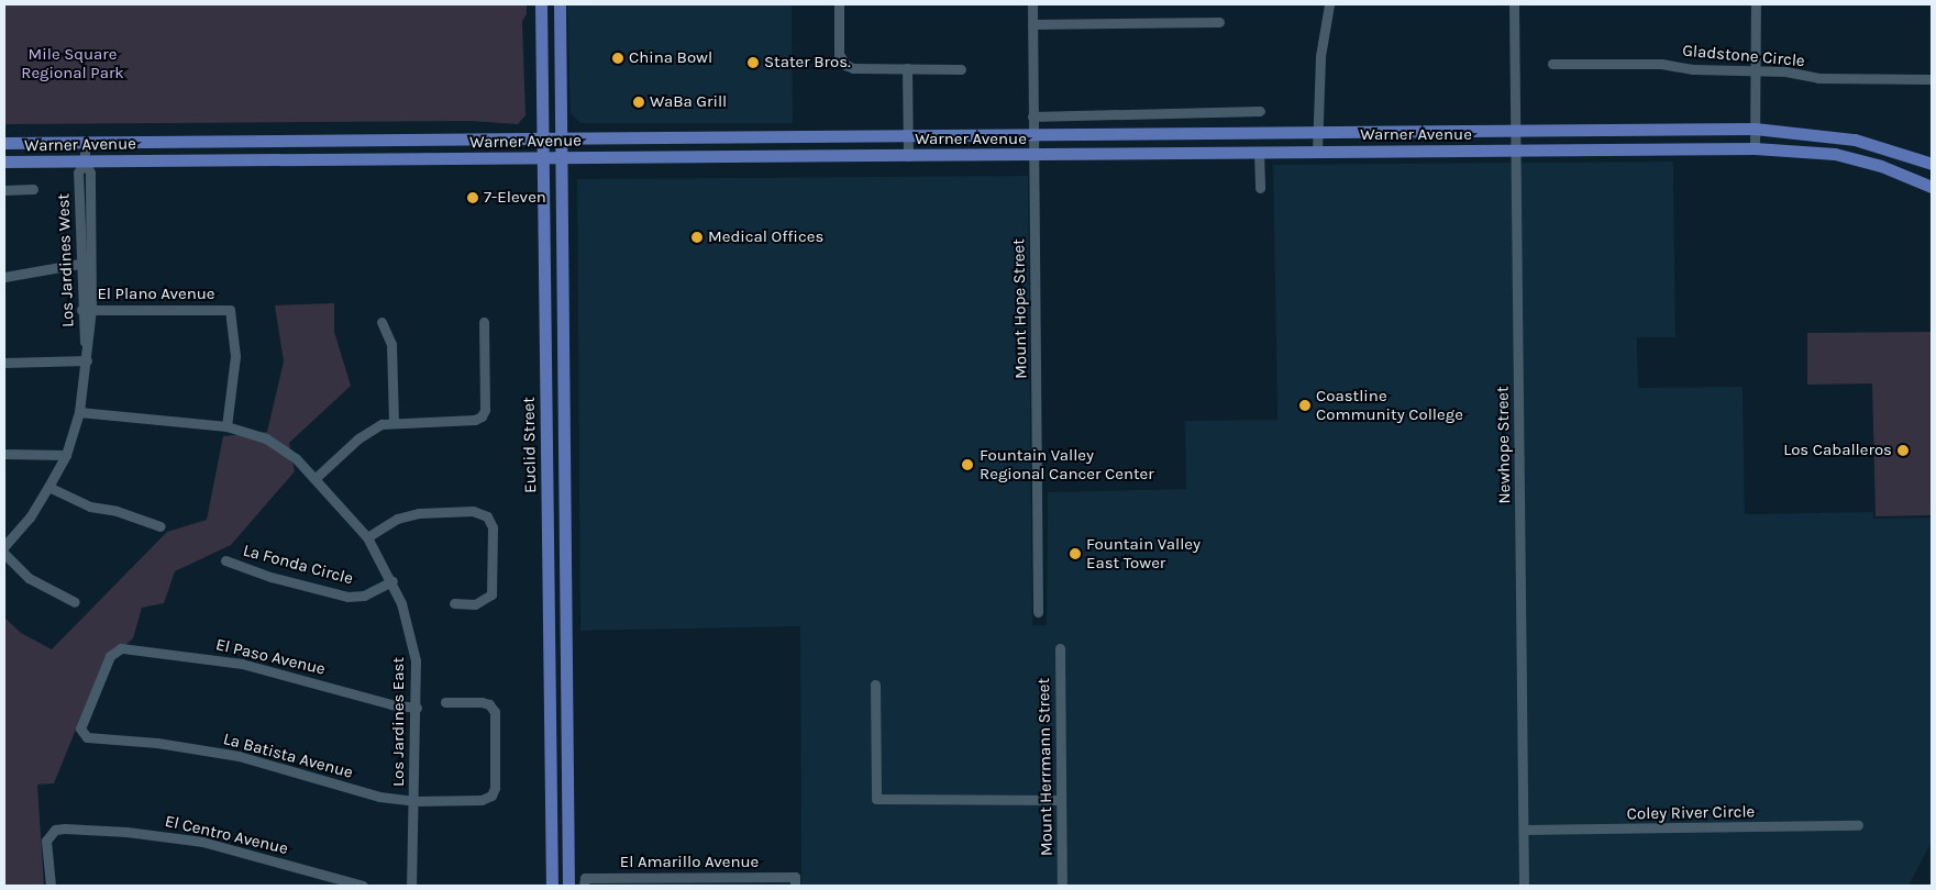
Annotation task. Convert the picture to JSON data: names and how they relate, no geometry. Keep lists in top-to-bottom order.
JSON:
{
  "streets": {
    "main road": ["Warner Avenue", "Euclid Street"],
    "street": [
      "Gladstone Circle",
      "Los Jardines West",
      "El Plano Avenue",
      "Mount Hope Street",
      "Newhope Street",
      "La Fonda Circle",
      "El Paso Avenue",
      "Los Jardines East",
      "La Batista Avenue",
      "Mount Herrmann Street",
      "Coley River Circle",
      "El Centro Avenue",
      "El Amarillo Avenue"
    ]
  },
  "crossings": [
    ["Warner Avenue", "Los Jardines West"],
    ["Warner Avenue", "Mount Hope Street"],
    ["Warner Avenue", "Euclid Street"],
    ["Warner Avenue", "Newhope Street"],
    ["Los Jardines West", "El Plano Avenue"],
    ["Los Jardines West", "Los Jardines East"],
    ["El Plano Avenue", "Los Jardines East"],
    ["Newhope Street", "Coley River Circle"],
    ["La Fonda Circle", "Los Jardines East"],
    ["El Paso Avenue", "Los Jardines East"],
    ["El Paso Avenue", "La Batista Avenue"],
    ["Los Jardines East", "La Batista Avenue"]
  ],
  "parks": ["Mile Square Regional Park"],
  "places": [
    "China Bowl",
    "Stater Bros.",
    "WaBa Grill",
    "7-Eleven",
    "Medical Offices",
    "Coastline Community College",
    "Los Caballeros",
    "Fountain Valley Regional Cancer Center",
    "Fountain Valley East Tower"
  ]
}
